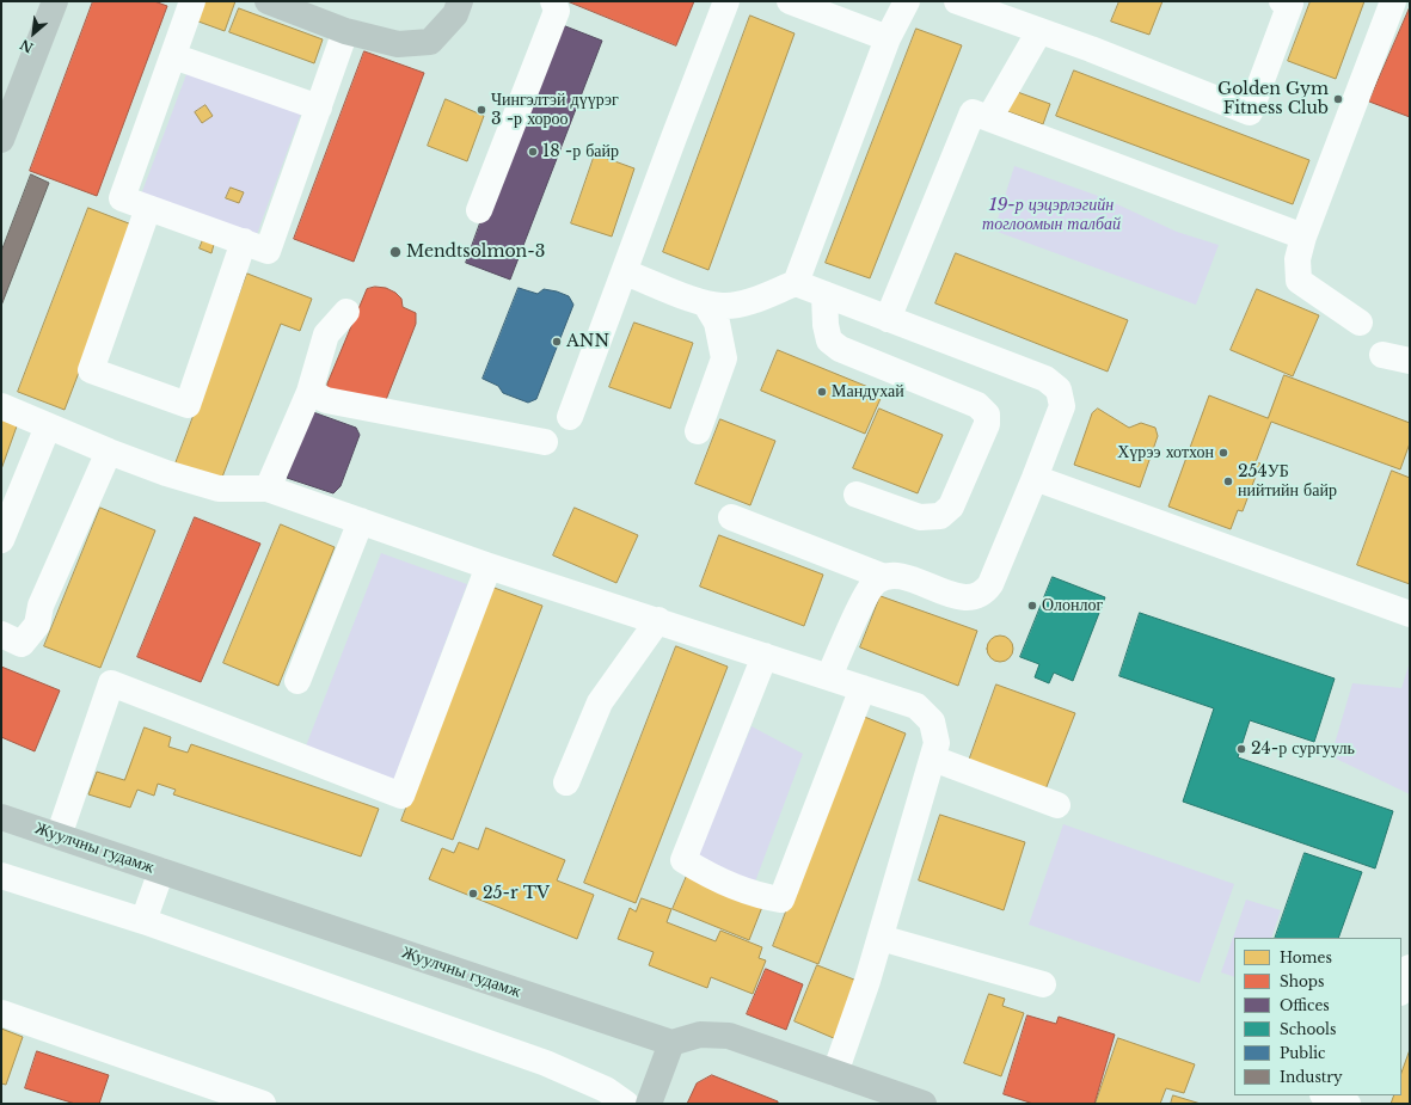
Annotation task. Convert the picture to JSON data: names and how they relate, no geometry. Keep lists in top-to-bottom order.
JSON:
{
  "streets": {
    "main road": ["Жуулчны гудамж"]
  },
  "parks": ["19-р цэцэрлэгийн тоглоомын талбай"],
  "places": [
    "Golden Gym Fitness Club",
    "Чингэлтэй дүүрэг 3 -р хороо",
    "18 -р байр",
    "Mendtsolmon-3",
    "ANN",
    "Мандухай",
    "Хүрээ хотхон",
    "254УБ нийтийн байр",
    "Олонлог",
    "24-р сургууль",
    "25-r TV"
  ],
  "legend": [
    "Homes",
    "Shops",
    "Offices",
    "Schools",
    "Public",
    "Industry"
  ],
  "north": "bottom left"
}
